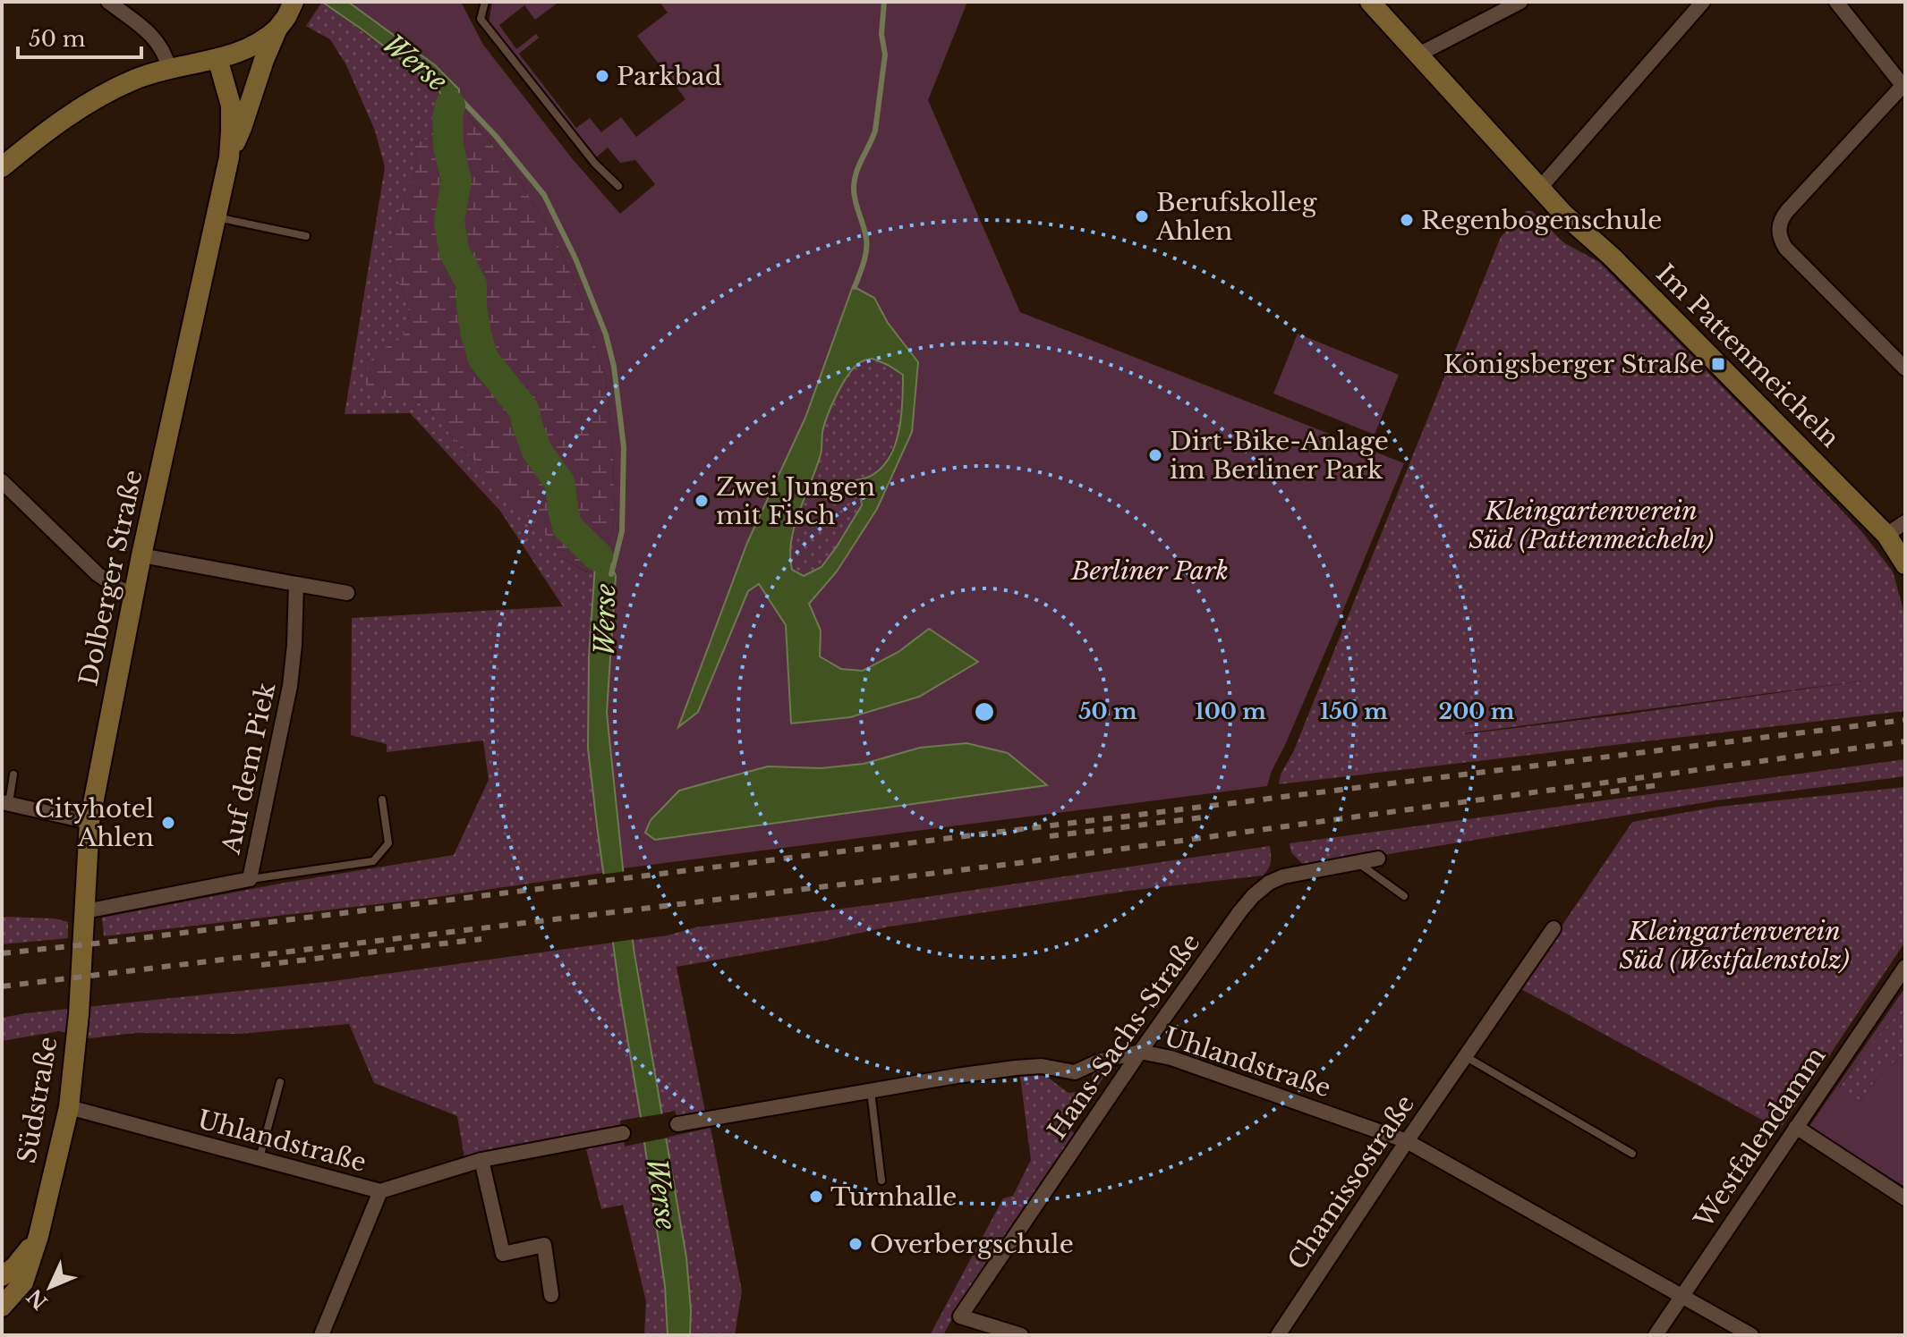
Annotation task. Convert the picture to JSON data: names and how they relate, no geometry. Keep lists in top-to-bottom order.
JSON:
{
  "streets": {
    "street": [
      "Im Pattenmeicheln",
      "Dolberger Straße",
      "Auf dem Piek",
      "Hans-Sachs-Straße",
      "Uhlandstraße",
      "Südstraße",
      "Westfalendamm",
      "Chamissostraße"
    ]
  },
  "crossings": [
    ["Dolberger Straße", "Auf dem Piek"],
    ["Dolberger Straße", "Südstraße"],
    ["Hans-Sachs-Straße", "Uhlandstraße"],
    ["Uhlandstraße", "Südstraße"],
    ["Uhlandstraße", "Westfalendamm"],
    ["Uhlandstraße", "Chamissostraße"]
  ],
  "water": ["Werse"],
  "parks": ["Kleingartenverein Süd (Pattenmeicheln)", "Berliner Park", "Kleingartenverein Süd (Westfalenstolz)"],
  "places": {
    "other": [
      "Parkbad",
      "Berufskolleg Ahlen",
      "Regenbogenschule",
      "Dirt-Bike-Anlage im Berliner Park",
      "Zwei Jungen mit Fisch",
      "Cityhotel Ahlen",
      "Turnhalle",
      "Overbergschule"
    ],
    "transit": ["Königsberger Straße"]
  },
  "scale_bar": "50 m",
  "north": "bottom left",
  "rings": [
    "50 m",
    "100 m",
    "150 m",
    "200 m"
  ]
}
